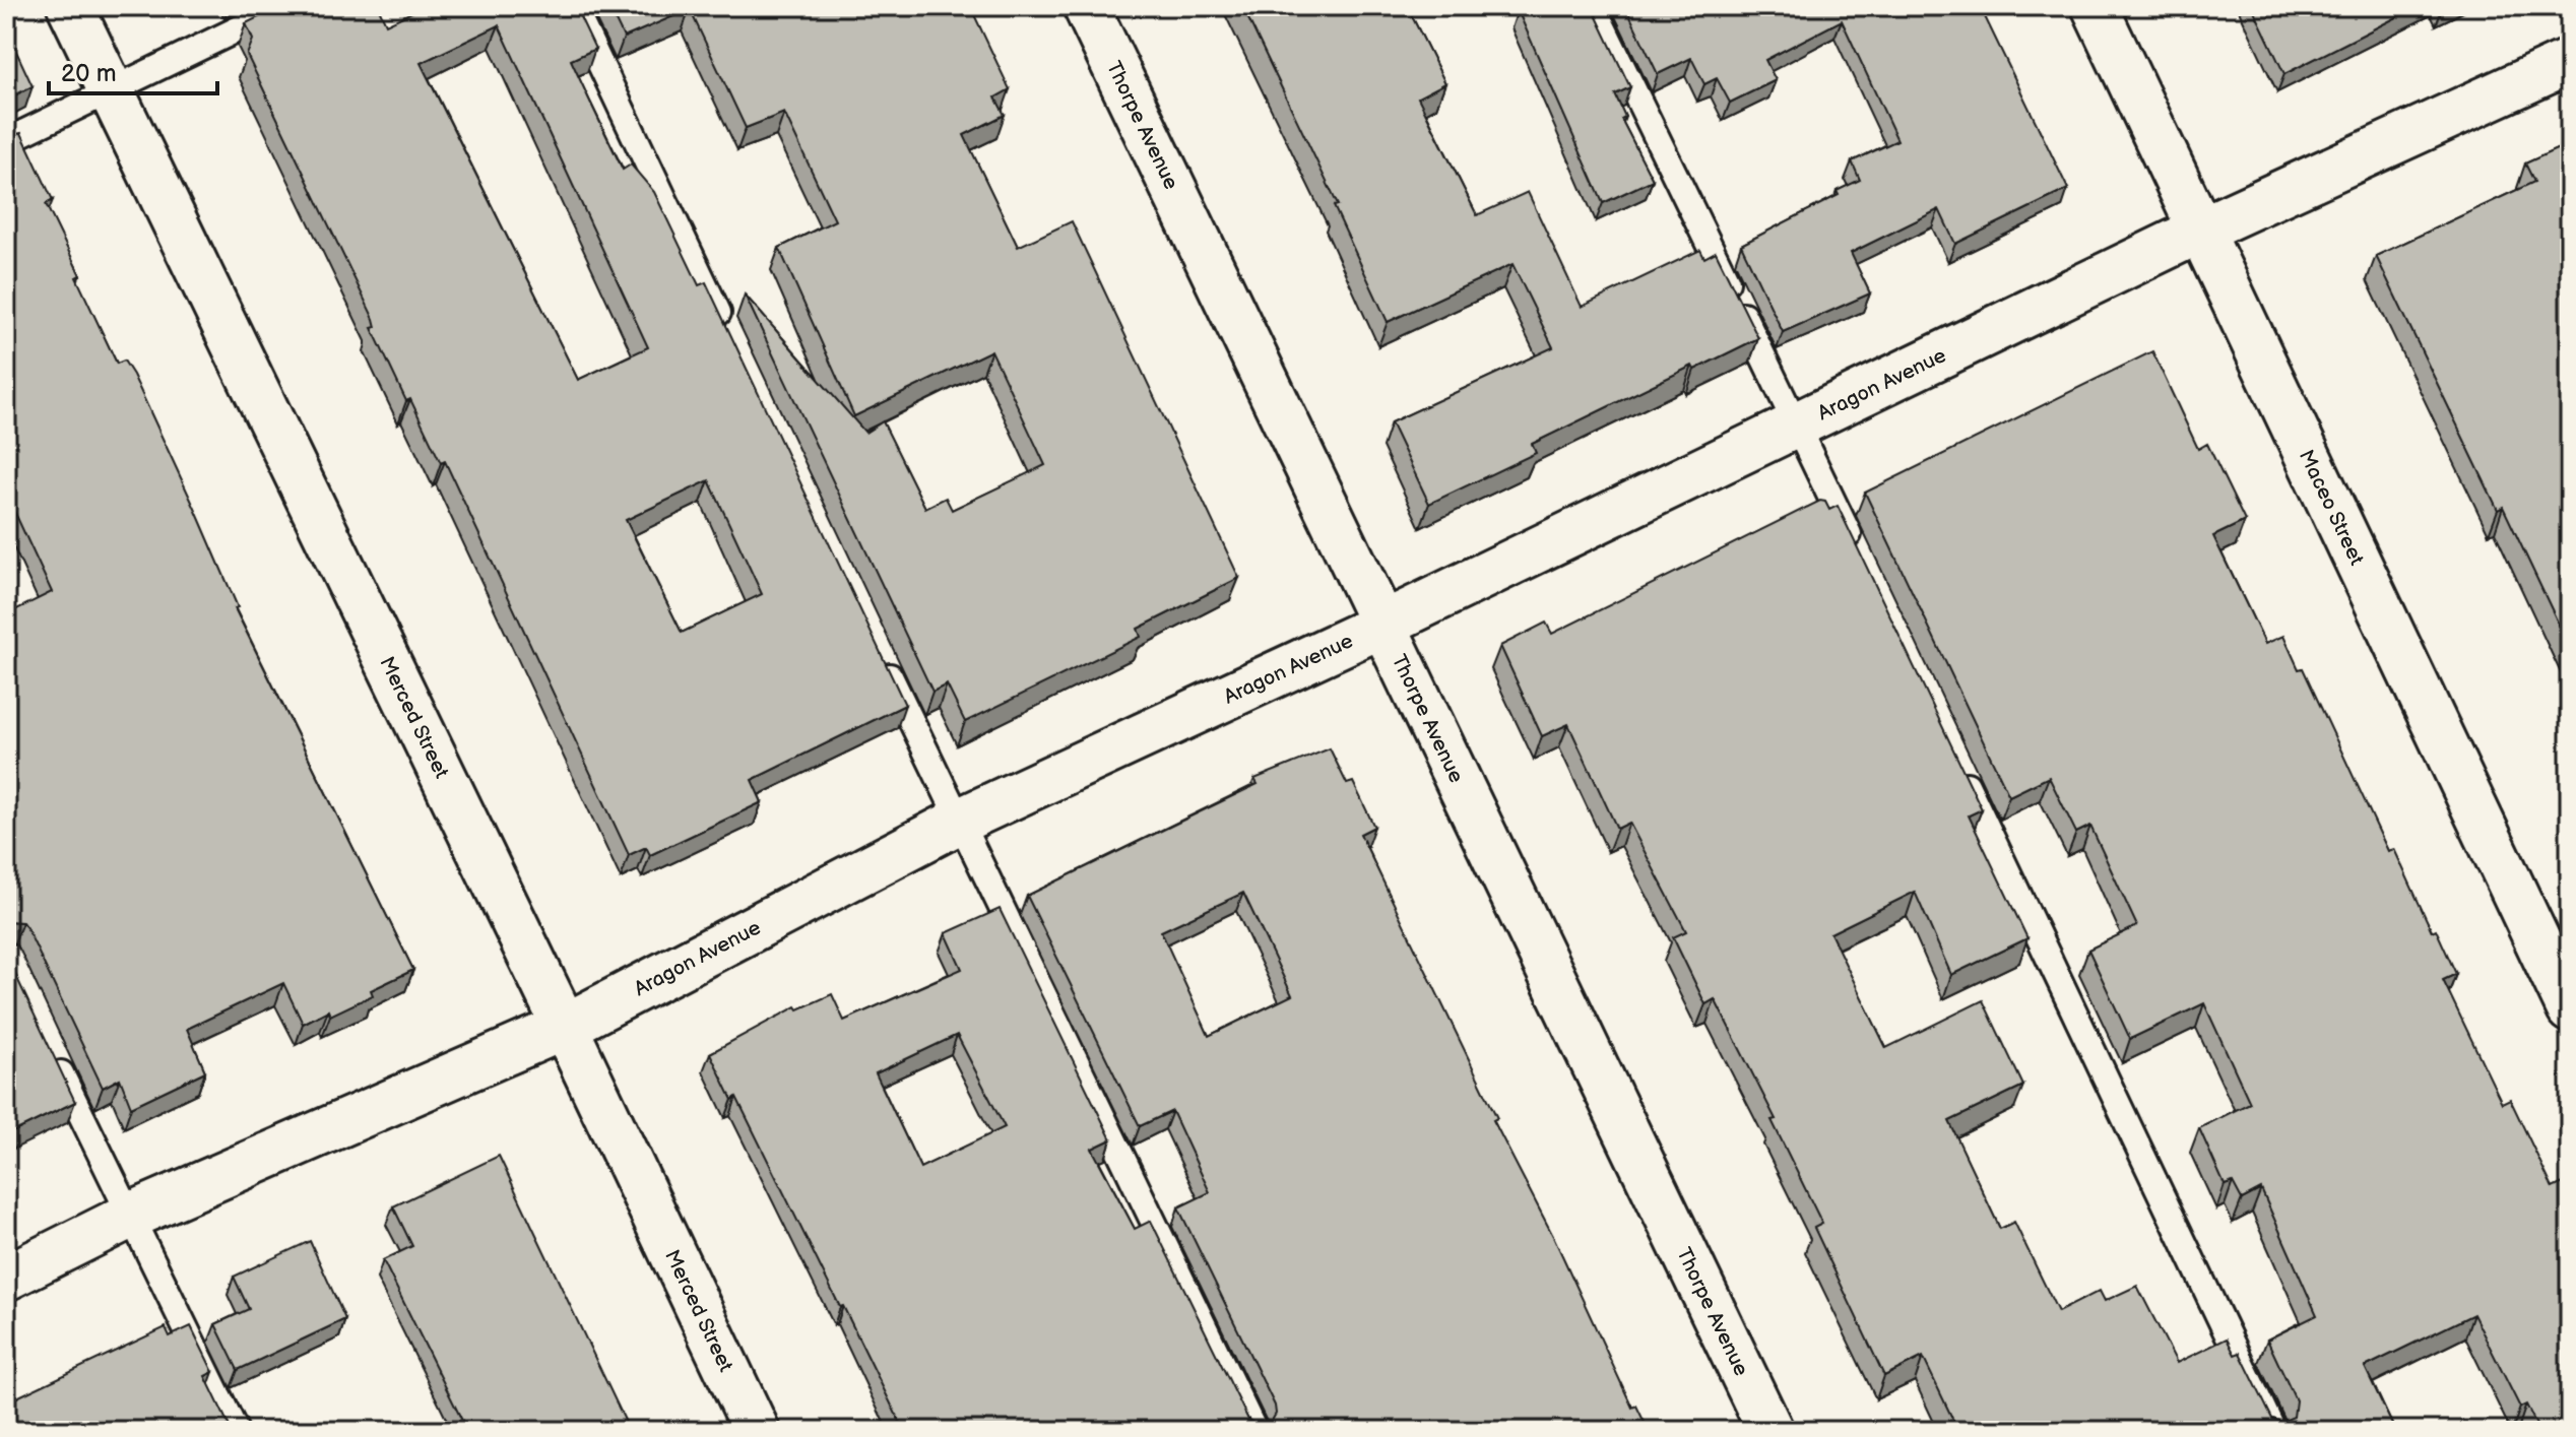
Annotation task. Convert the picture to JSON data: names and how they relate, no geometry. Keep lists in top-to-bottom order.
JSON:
{
  "streets": {
    "street": [
      "Thorpe Avenue",
      "Aragon Avenue",
      "Maceo Street",
      "Merced Street"
    ]
  },
  "crossings": [
    ["Thorpe Avenue", "Aragon Avenue"],
    ["Aragon Avenue", "Maceo Street"],
    ["Aragon Avenue", "Merced Street"]
  ],
  "scale_bar": "20 m"
}
